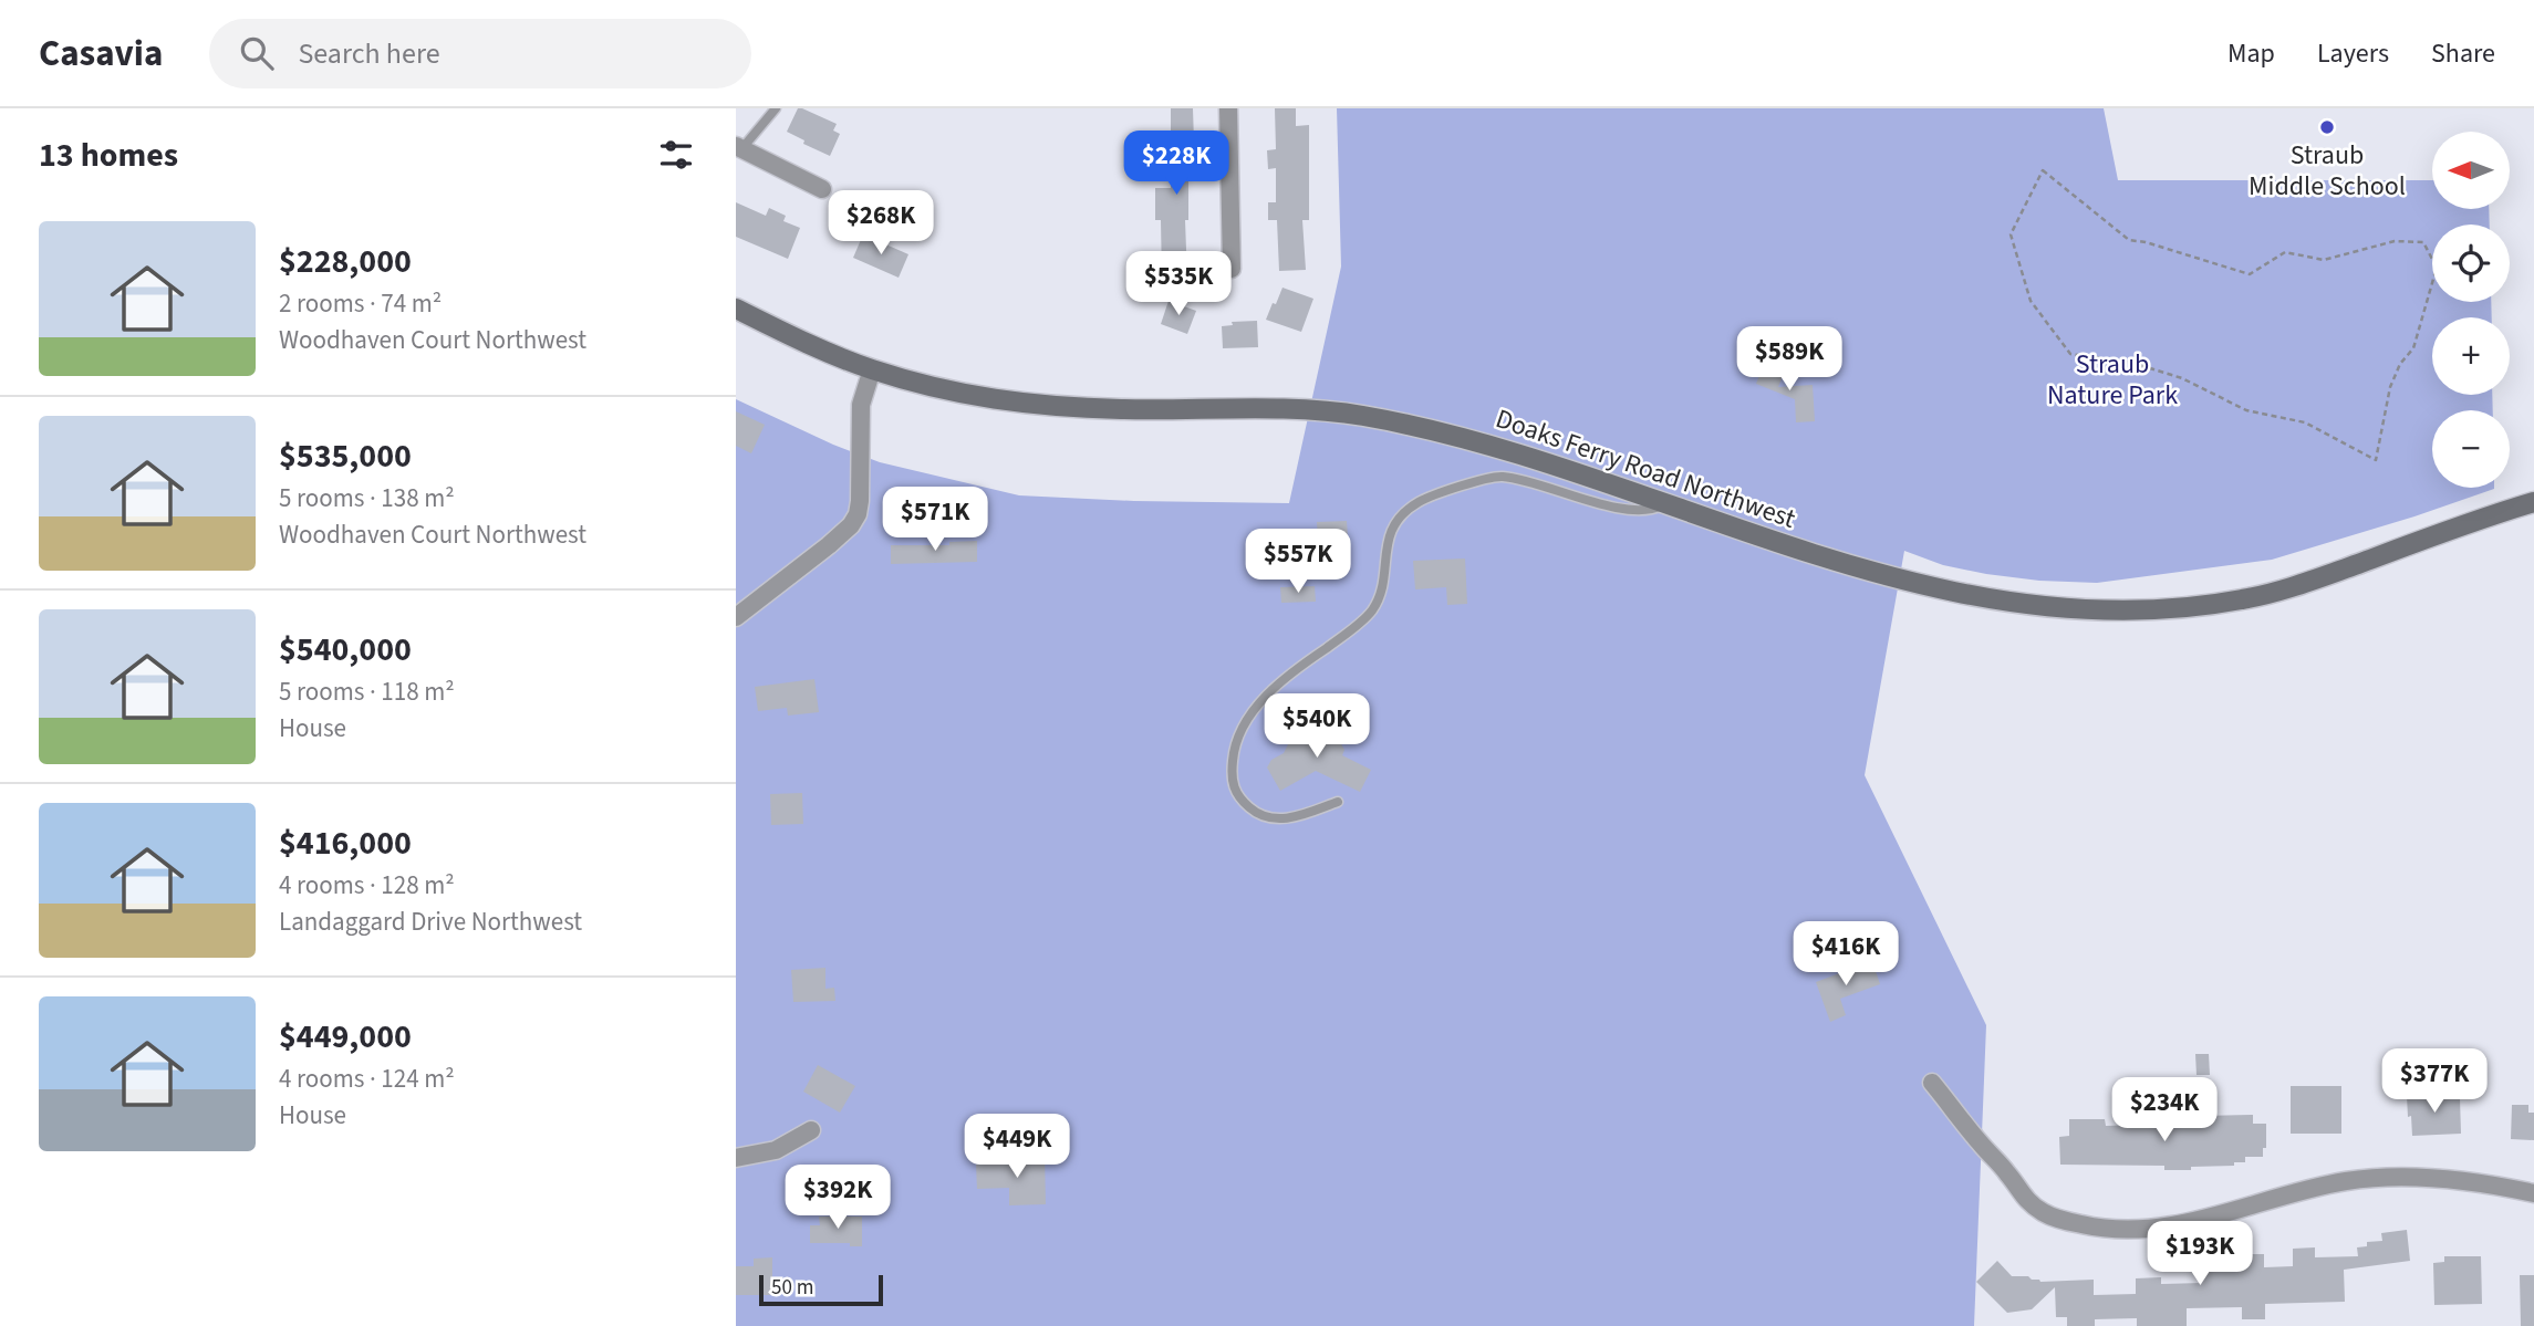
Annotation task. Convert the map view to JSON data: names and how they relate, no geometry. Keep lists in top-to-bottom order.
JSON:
{
  "streets": {
    "main road": ["Doaks Ferry Road Northwest"]
  },
  "parks": ["Straub Nature Park"],
  "places": ["Straub Middle School"],
  "scale_bar": "50 m",
  "north": "left",
  "page": {
    "header": "Casavia",
    "search": "Search here",
    "nav": ["Map", "Layers", "Share"],
    "heading": "13 homes",
    "price": [
      "$228K",
      "$268K",
      "$535K",
      "$589K",
      "$571K",
      "$557K",
      "$540K",
      "$416K",
      "$377K",
      "$234K",
      "$449K",
      "$392K",
      "$193K"
    ],
    "map_buttons": ["+", "−"],
    "list": [
      {
        "name": "$228,000",
        "note": "2 rooms · 74 m² · Woodhaven Court Northwest"
      },
      {
        "name": "$535,000",
        "note": "5 rooms · 138 m² · Woodhaven Court Northwest"
      },
      {
        "name": "$540,000",
        "note": "5 rooms · 118 m² · House"
      },
      {
        "name": "$416,000",
        "note": "4 rooms · 128 m² · Landaggard Drive Northwest"
      },
      {
        "name": "$449,000",
        "note": "4 rooms · 124 m² · House"
      }
    ],
    "scale": "50 m"
  }
}
